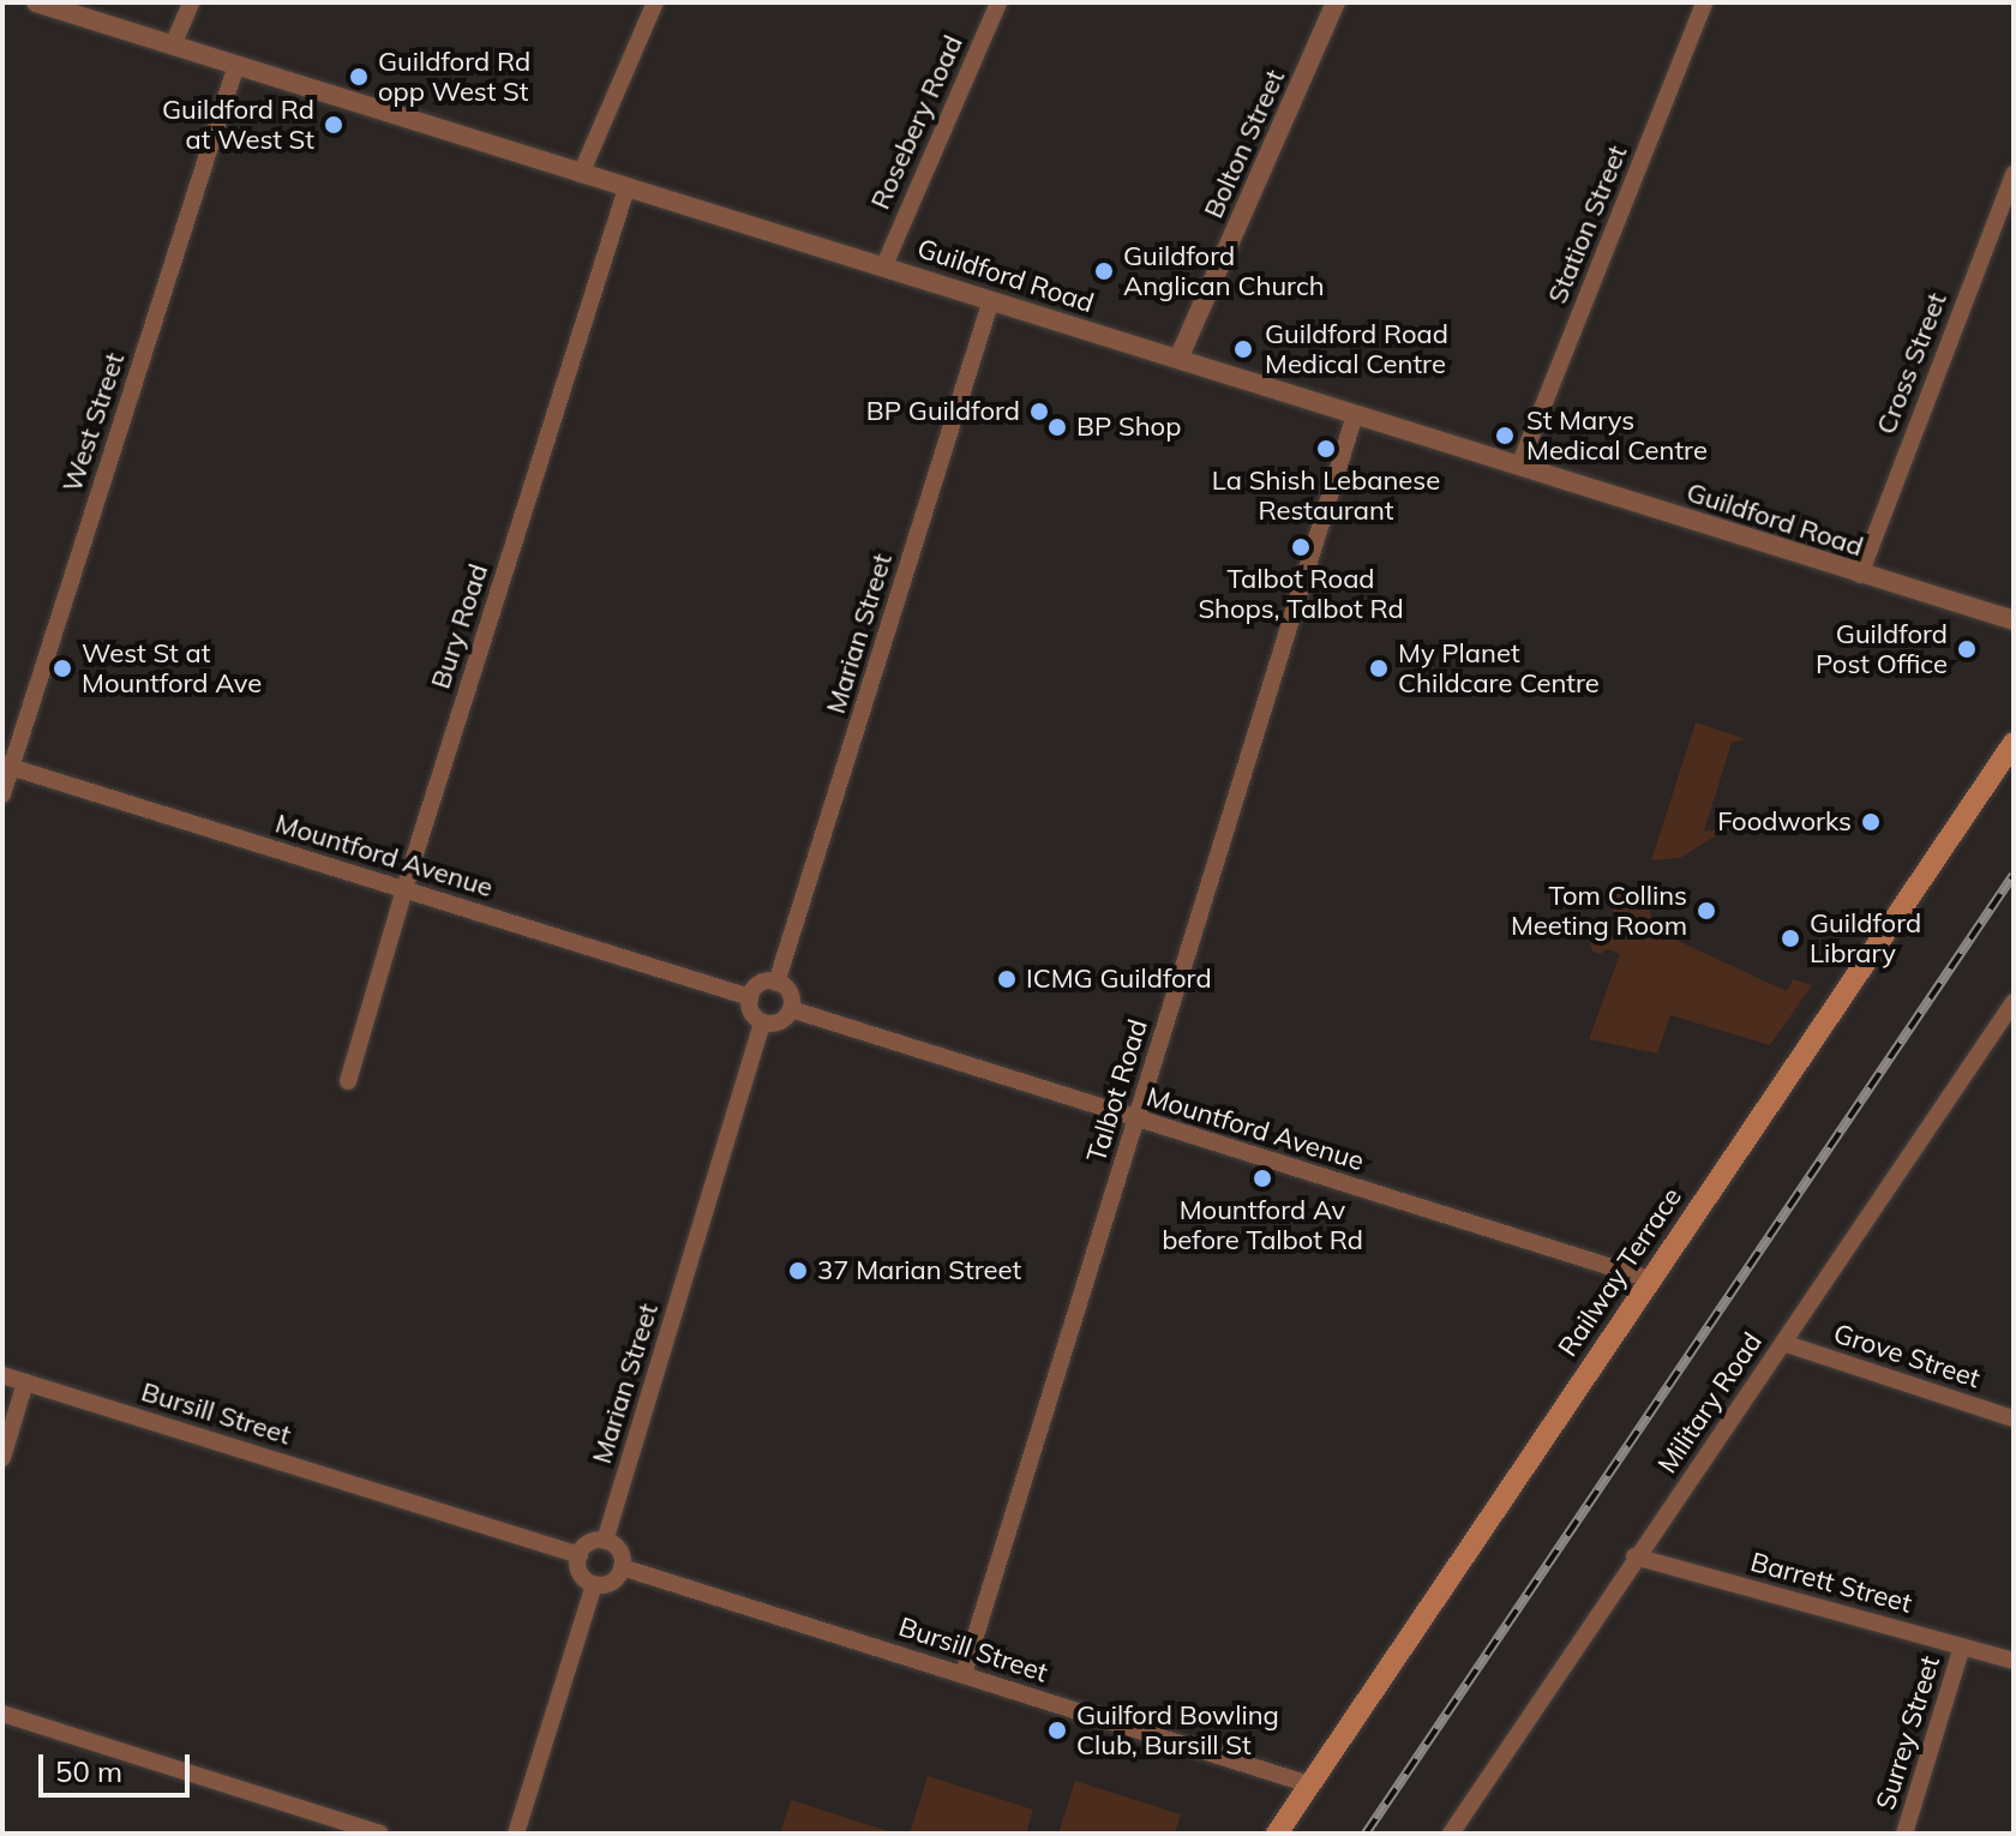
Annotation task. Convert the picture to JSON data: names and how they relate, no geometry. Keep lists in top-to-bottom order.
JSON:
{
  "streets": {
    "main road": ["Railway Terrace"],
    "street": [
      "Rosebery Road",
      "Bolton Street",
      "Station Street",
      "Guildford Road",
      "Cross Street",
      "West Street",
      "Bury Road",
      "Marian Street",
      "Mountford Avenue",
      "Talbot Road",
      "Grove Street",
      "Military Road",
      "Bursill Street",
      "Barrett Street",
      "Surrey Street"
    ]
  },
  "crossings": [
    ["Rosebery Road", "Guildford Road"],
    ["Bolton Street", "Guildford Road"],
    ["Station Street", "Guildford Road"],
    ["Guildford Road", "Cross Street"],
    ["Guildford Road", "West Street"],
    ["Guildford Road", "Bury Road"],
    ["Guildford Road", "Marian Street"],
    ["Guildford Road", "Talbot Road"],
    ["West Street", "Mountford Avenue"],
    ["Bury Road", "Mountford Avenue"],
    ["Marian Street", "Mountford Avenue"],
    ["Marian Street", "Bursill Street"],
    ["Mountford Avenue", "Talbot Road"],
    ["Mountford Avenue", "Railway Terrace"],
    ["Talbot Road", "Bursill Street"],
    ["Railway Terrace", "Bursill Street"],
    ["Grove Street", "Military Road"],
    ["Military Road", "Barrett Street"],
    ["Barrett Street", "Surrey Street"]
  ],
  "places": [
    "Guildford Rd opp West St",
    "Guildford Rd at West St",
    "Guildford Anglican Church",
    "Guildford Road Medical Centre",
    "BP Guildford",
    "BP Shop",
    "St Marys Medical Centre",
    "La Shish Lebanese Restaurant",
    "Talbot Road Shops, Talbot Rd",
    "Guildford Post Office",
    "West St at Mountford Ave",
    "My Planet Childcare Centre",
    "Foodworks",
    "Tom Collins Meeting Room",
    "Guildford Library",
    "ICMG Guildford",
    "Mountford Av before Talbot Rd",
    "37 Marian Street",
    "Guilford Bowling Club, Bursill St"
  ],
  "scale_bar": "50 m"
}
